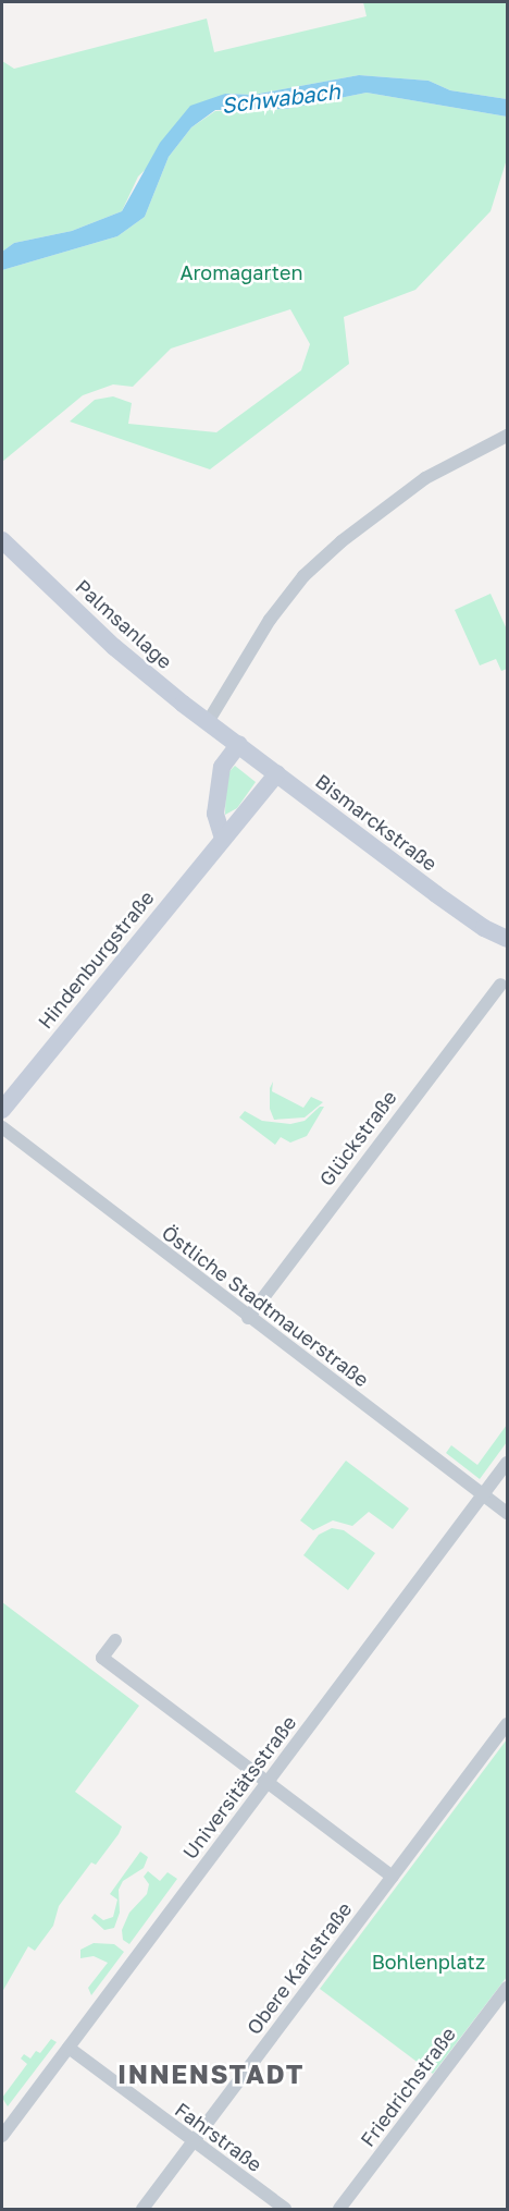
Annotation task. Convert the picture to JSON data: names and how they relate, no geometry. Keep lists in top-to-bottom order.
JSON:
{
  "streets": {
    "street": [
      "Palmsanlage",
      "Bismarckstraße",
      "Hindenburgstraße",
      "Glückstraße",
      "Östliche Stadtmauerstraße",
      "Universitätsstraße",
      "Obere Karlstraße",
      "Friedrichstraße",
      "Fahrstraße"
    ]
  },
  "crossings": [
    ["Palmsanlage", "Bismarckstraße"],
    ["Bismarckstraße", "Hindenburgstraße"],
    ["Glückstraße", "Östliche Stadtmauerstraße"],
    ["Östliche Stadtmauerstraße", "Universitätsstraße"],
    ["Universitätsstraße", "Fahrstraße"],
    ["Obere Karlstraße", "Fahrstraße"]
  ],
  "districts": ["INNENSTADT"],
  "water": ["Schwabach"],
  "parks": ["Aromagarten", "Bohlenplatz"]
}
